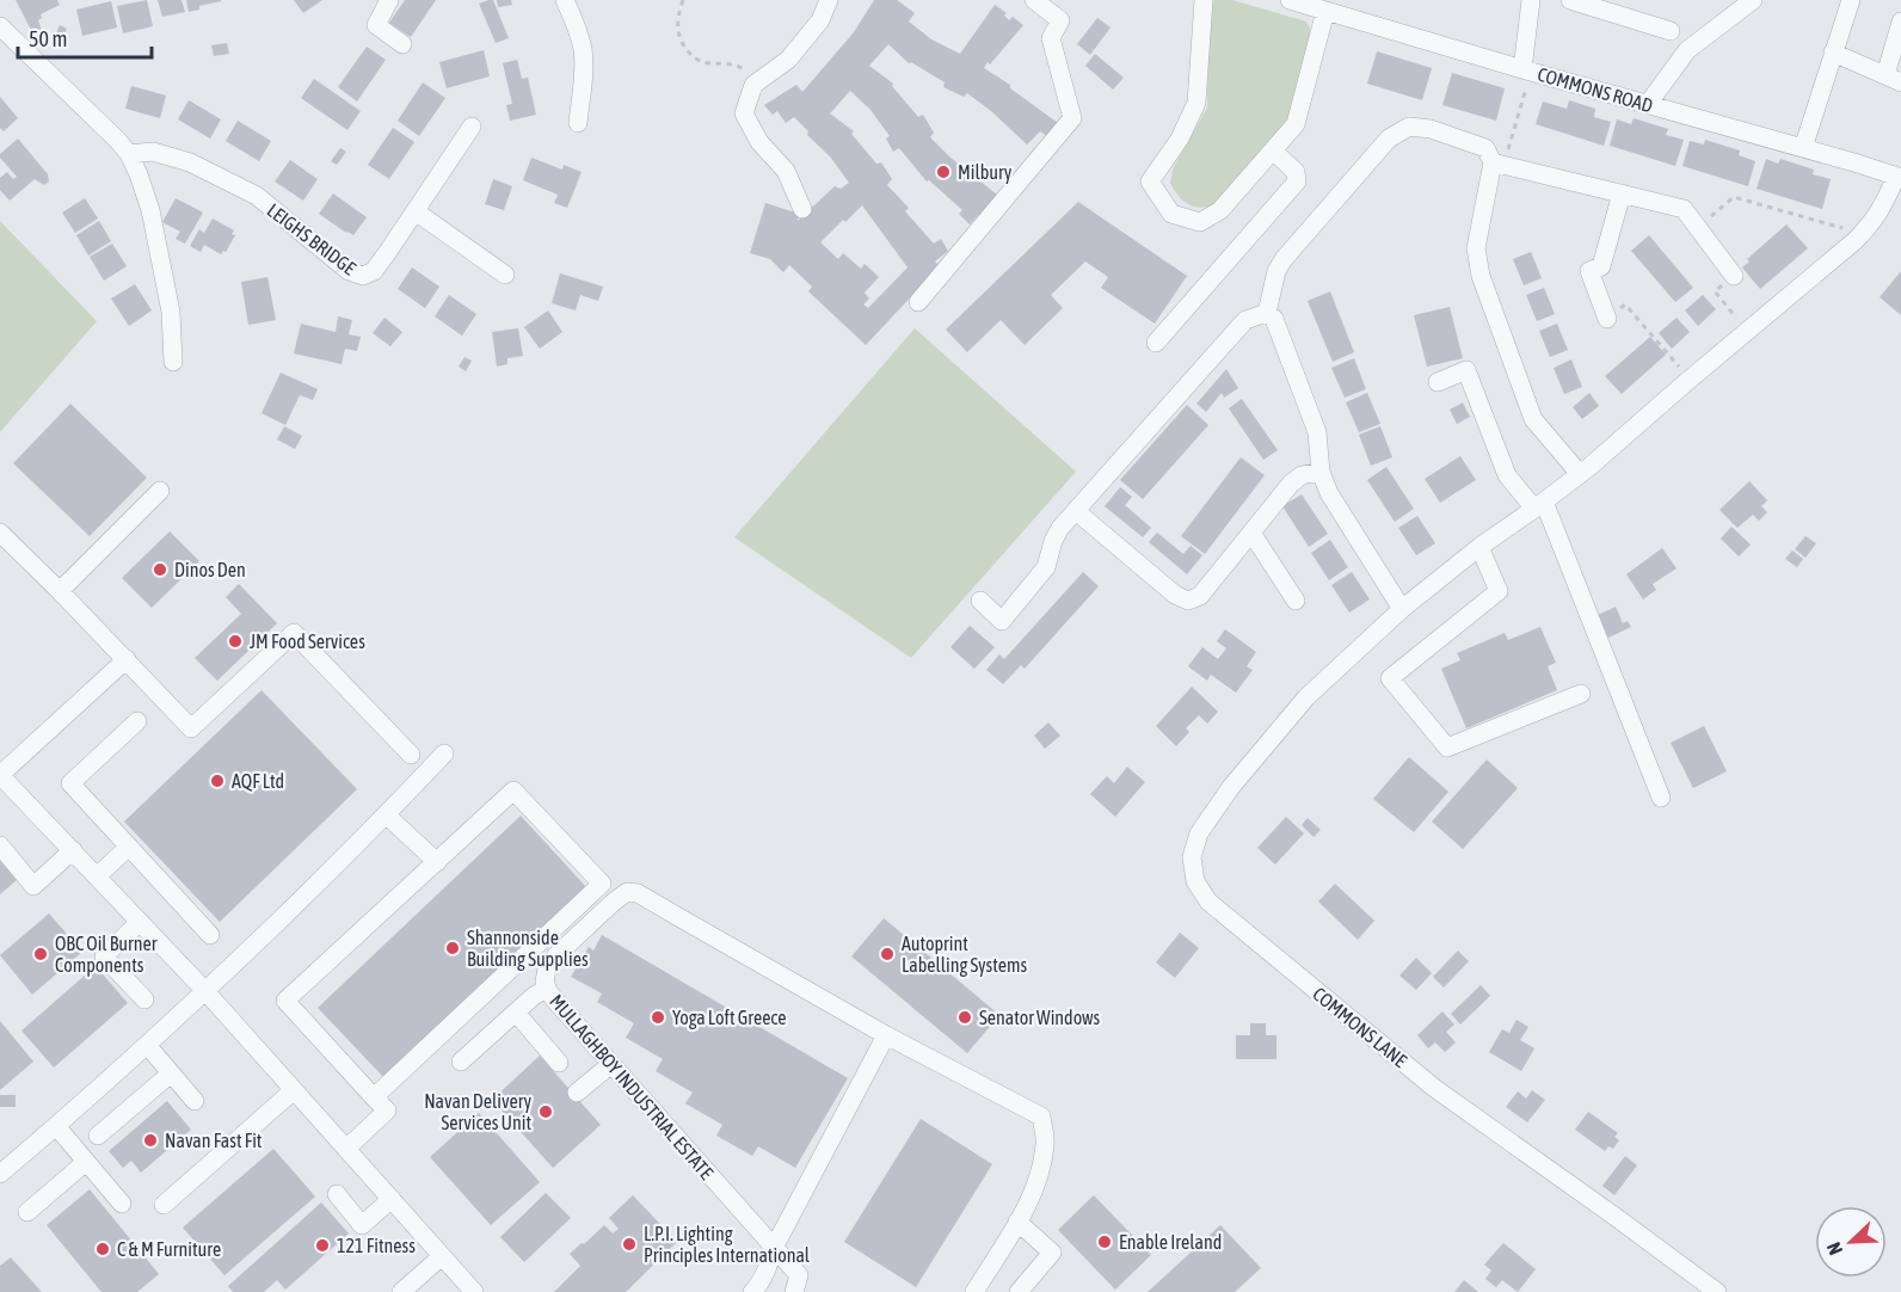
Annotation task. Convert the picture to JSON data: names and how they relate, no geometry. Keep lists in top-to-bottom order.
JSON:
{
  "streets": {
    "street": [
      "COMMONS ROAD",
      "LEIGHS BRIDGE",
      "COMMONS LANE",
      "MULLAGHBOY INDUSTRIAL ESTATE"
    ]
  },
  "crossings": [
    ["COMMONS ROAD", "COMMONS LANE"]
  ],
  "places": [
    "Milbury",
    "Dinos Den",
    "JM Food Services",
    "AQF Ltd",
    "Shannonside Building Supplies",
    "OBC Oil Burner Components",
    "Autoprint Labelling Systems",
    "Yoga Loft Greece",
    "Senator Windows",
    "Navan Delivery Services Unit",
    "Navan Fast Fit",
    "Enable Ireland",
    "L.P.I. Lighting Principles International",
    "121 Fitness",
    "C & M Furniture"
  ],
  "scale_bar": "50 m",
  "north": "bottom left"
}
